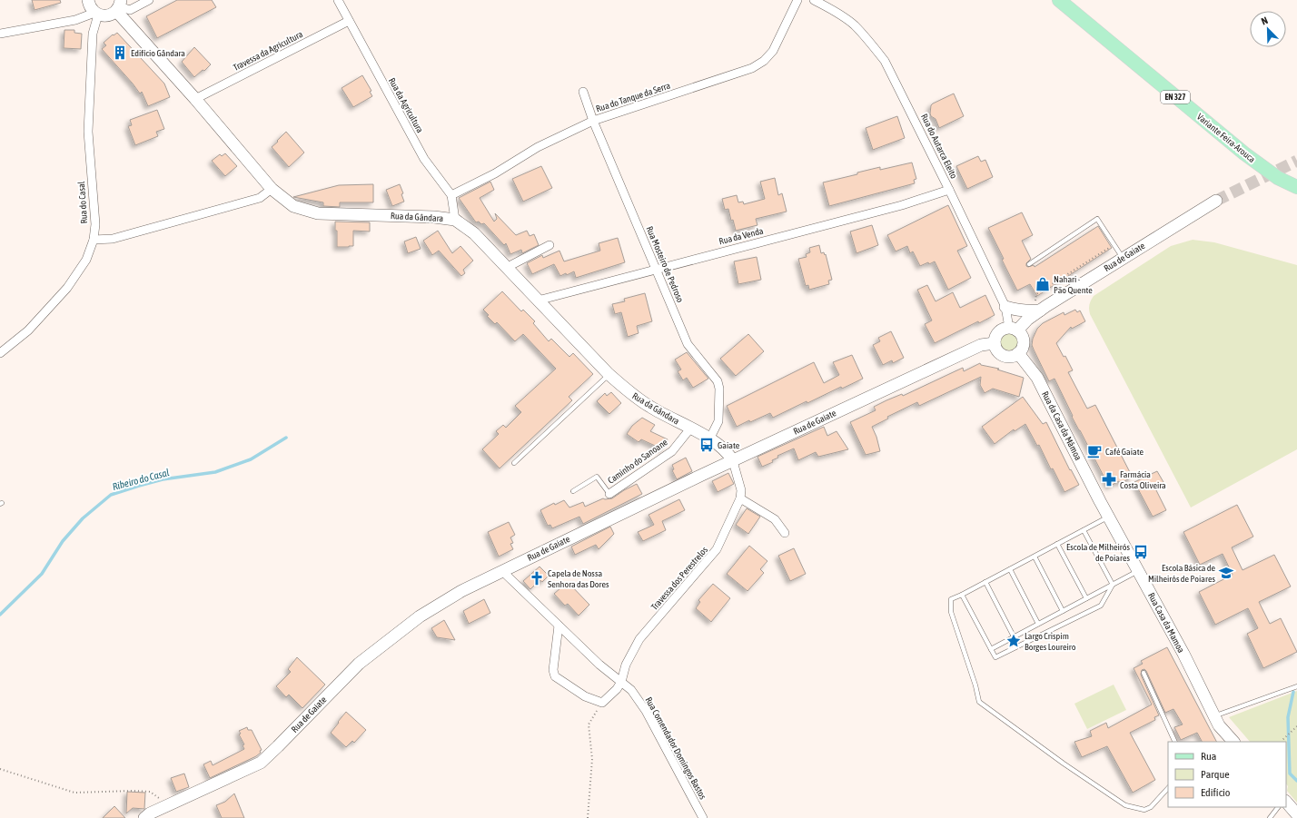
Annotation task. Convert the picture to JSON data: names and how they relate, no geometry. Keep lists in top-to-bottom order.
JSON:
{
  "streets": {
    "main road": [
      "EN 327",
      "Variante Feira-Arouca",
      "Rua da Gândara",
      "Rua de Gaiate",
      "Rua da Casa da Mâmoa",
      "Rua Casa da Mamoa"
    ],
    "street": [
      "Travessa da Agricultura",
      "Rua do Tanque da Serra",
      "Rua da Agricultura",
      "Rua do Autarca Eleito",
      "Rua do Casal",
      "Rua da Venda",
      "Rua Mosteiro de Pedroso",
      "Caminho do Sanoane",
      "Travessa dos Perestrelos",
      "Rua Comendador Domingos Bastos"
    ]
  },
  "crossings": [
    ["Travessa da Agricultura", "Rua da Agricultura"],
    ["Travessa da Agricultura", "Rua da Gândara"],
    ["Rua do Tanque da Serra", "Rua da Agricultura"],
    ["Rua do Tanque da Serra", "Rua Mosteiro de Pedroso"],
    ["Rua da Agricultura", "Rua da Gândara"],
    ["Rua do Autarca Eleito", "Rua da Venda"],
    ["Rua do Autarca Eleito", "Rua de Gaiate"],
    ["Rua do Autarca Eleito", "Rua da Casa da Mâmoa"],
    ["Rua da Gândara", "Rua da Venda"],
    ["Rua da Gândara", "Rua de Gaiate"],
    ["Rua da Gândara", "Rua Mosteiro de Pedroso"],
    ["Rua da Gândara", "Caminho do Sanoane"],
    ["Rua da Venda", "Rua Mosteiro de Pedroso"],
    ["Rua de Gaiate", "Rua da Casa da Mâmoa"],
    ["Rua de Gaiate", "Rua Comendador Domingos Bastos"],
    ["Rua da Casa da Mâmoa", "Rua Casa da Mamoa"],
    ["Travessa dos Perestrelos", "Rua Comendador Domingos Bastos"]
  ],
  "water": ["Ribeiro do Casal"],
  "places": {
    "building": ["Edifício Gândara"],
    "shop": ["Nahari - Pão Quente"],
    "bus stop": ["Gaiate", "Escola de Milheirós de Poiares"],
    "cafe": ["Café Gaiate"],
    "pharmacy": ["Farmácia Costa Oliveira"],
    "school or university": ["Escola Básica de Milheirós de Poiares"],
    "church": ["Capela de Nossa Senhora das Dores"],
    "place": ["Largo Crispim Borges Loureiro"]
  },
  "legend": ["Rua", "Parque", "Edifício"],
  "north": "top left"
}
